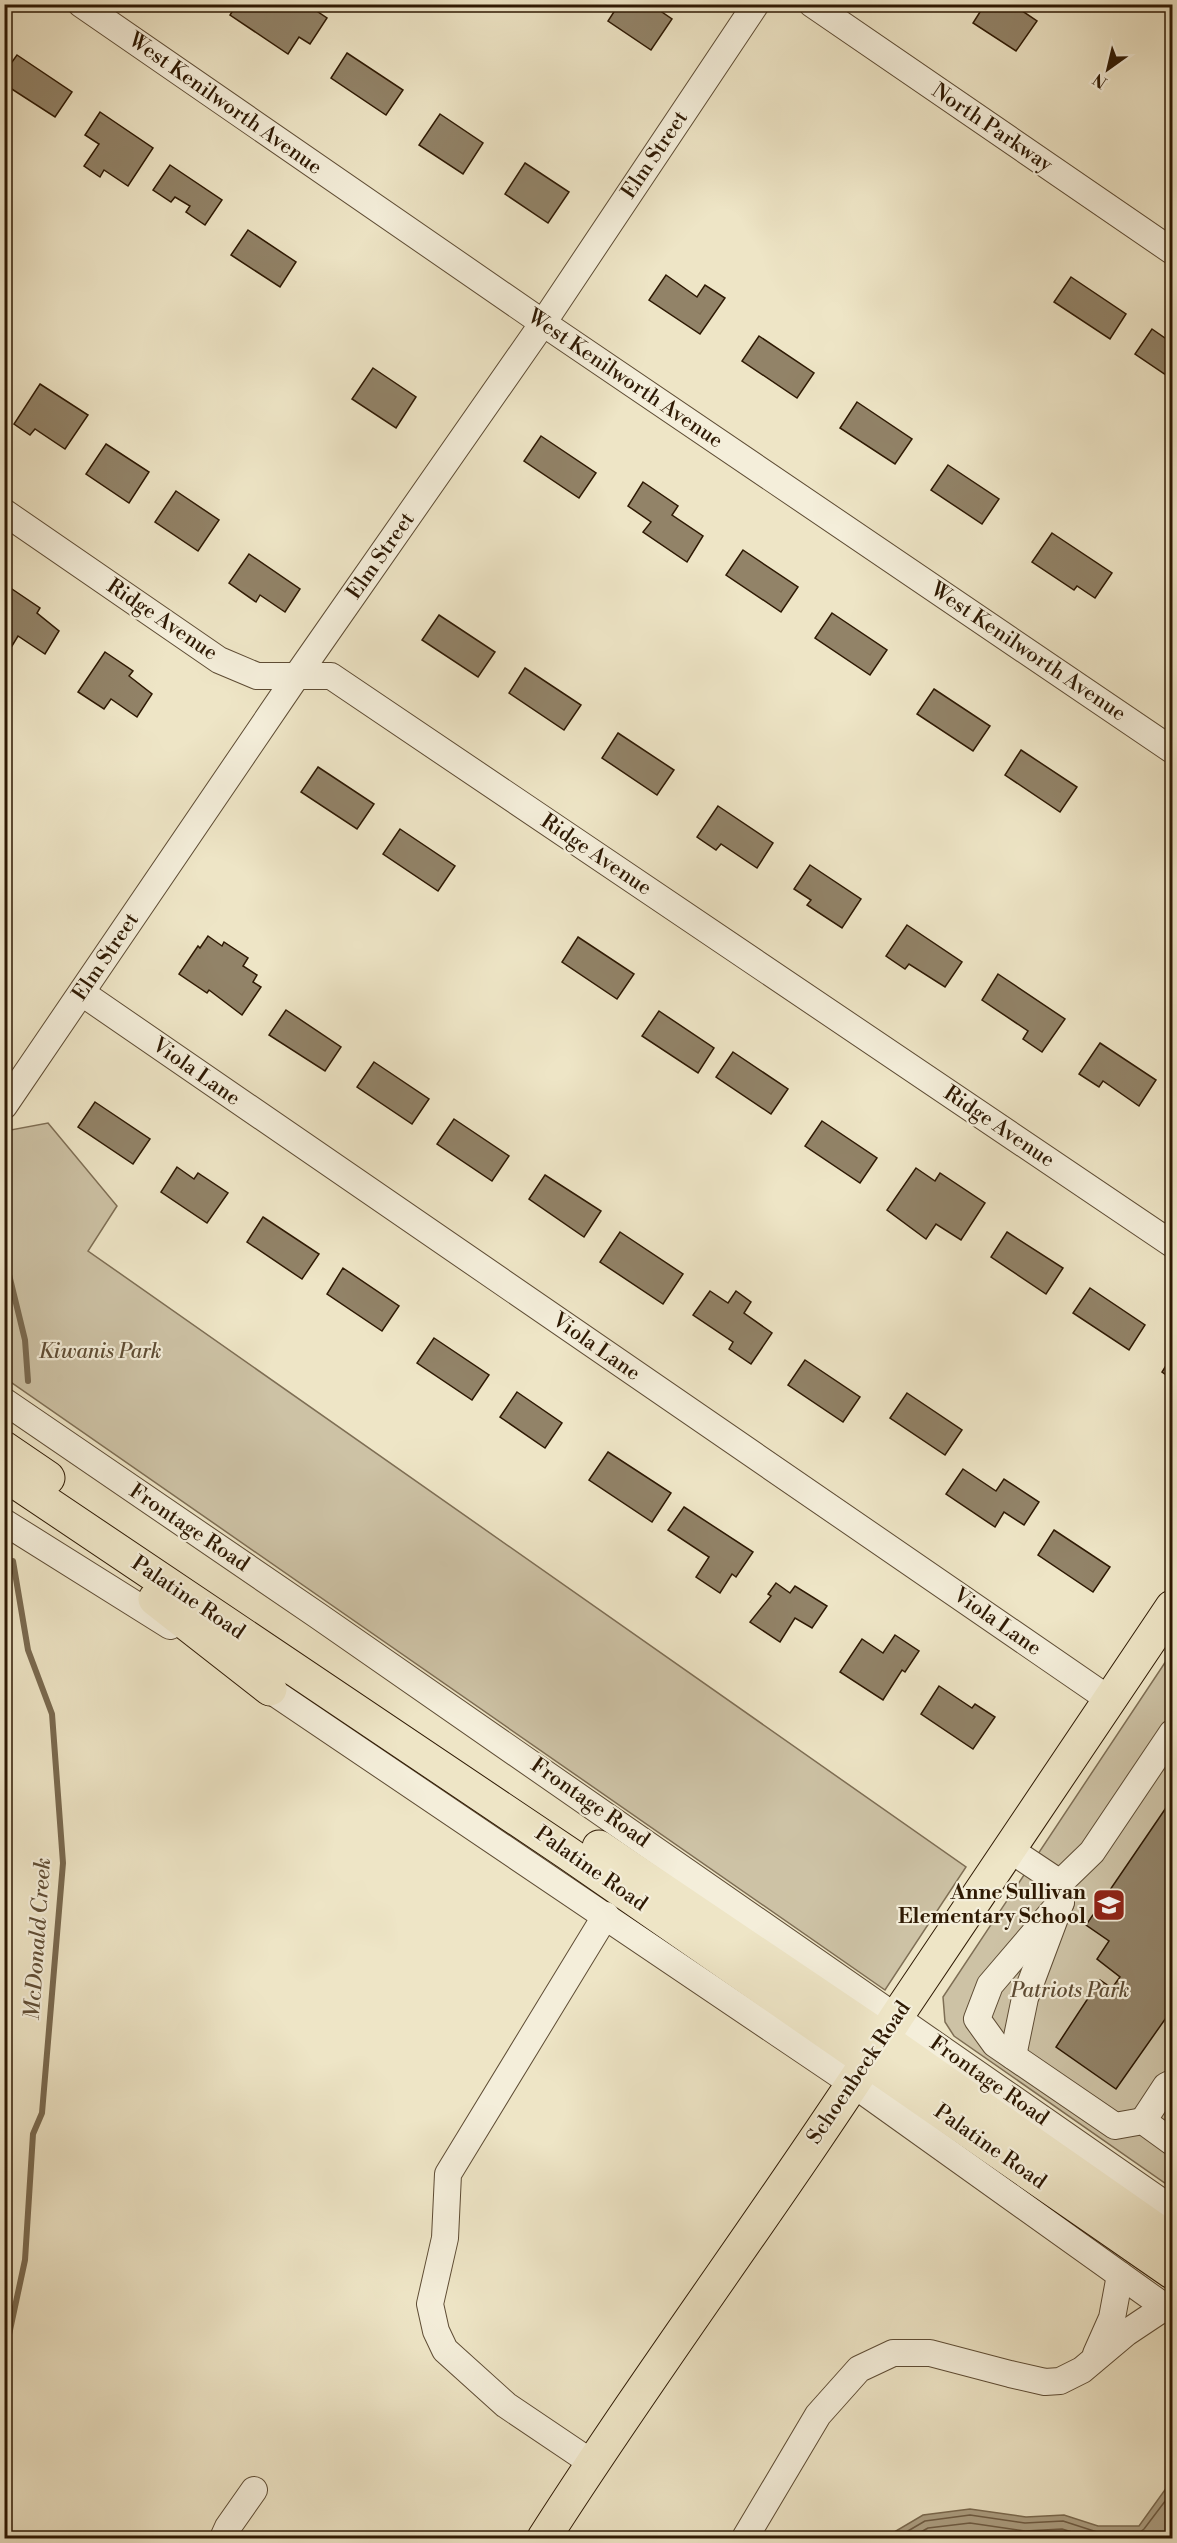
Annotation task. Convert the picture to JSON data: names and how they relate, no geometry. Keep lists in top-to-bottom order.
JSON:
{
  "streets": {
    "main road": ["Palatine Road", "Schoenbeck Road"],
    "street": [
      "West Kenilworth Avenue",
      "North Parkway",
      "Elm Street",
      "Ridge Avenue",
      "Viola Lane",
      "Frontage Road"
    ]
  },
  "crossings": [
    ["West Kenilworth Avenue", "Elm Street"],
    ["Elm Street", "Ridge Avenue"],
    ["Elm Street", "Viola Lane"],
    ["Viola Lane", "Schoenbeck Road"],
    ["Frontage Road", "Palatine Road"],
    ["Frontage Road", "Schoenbeck Road"],
    ["Palatine Road", "Schoenbeck Road"]
  ],
  "water": ["McDonald Creek"],
  "parks": ["Kiwanis Park", "Patriots Park"],
  "places": {
    "school or university": ["Anne Sullivan Elementary School"]
  },
  "north": "bottom left"
}
